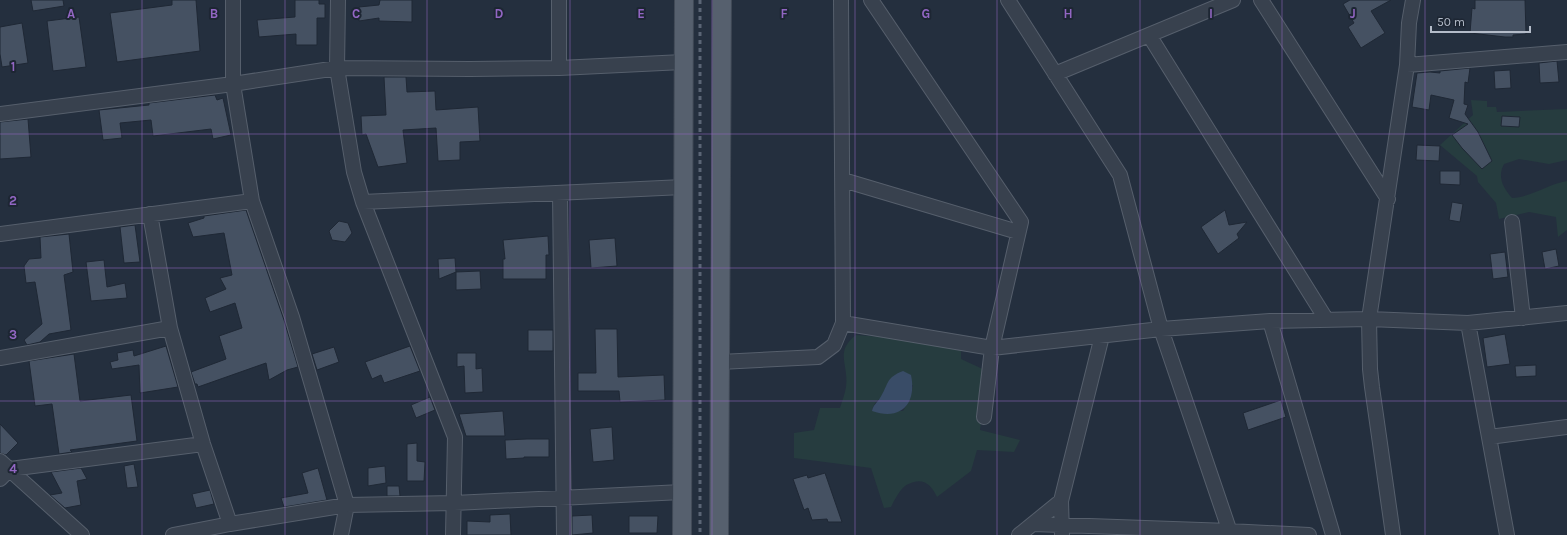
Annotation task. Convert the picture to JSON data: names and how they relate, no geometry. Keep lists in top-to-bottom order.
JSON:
{
  "scale_bar": "50 m",
  "grid": {
    "columns": [
      "A",
      "B",
      "C",
      "D",
      "E",
      "F",
      "G",
      "H",
      "I",
      "J"
    ],
    "rows": [
      "1",
      "2",
      "3",
      "4"
    ]
  }
}
